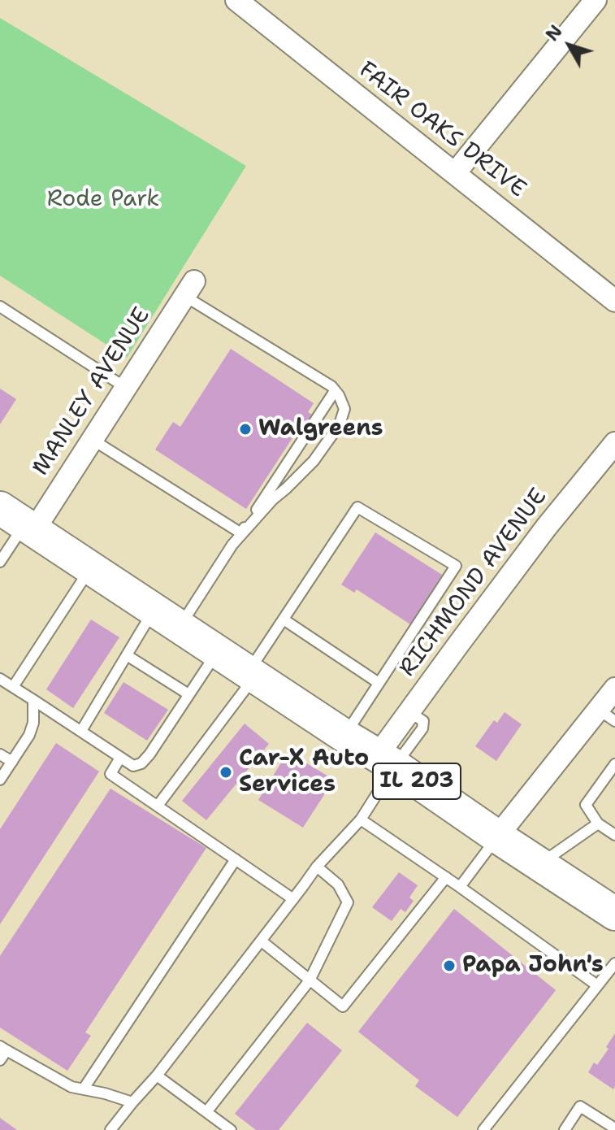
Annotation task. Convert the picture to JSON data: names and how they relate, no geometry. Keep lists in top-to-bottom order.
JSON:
{
  "streets": {
    "main road": ["IL 203"],
    "street": ["FAIR OAKS DRIVE", "MANLEY AVENUE", "RICHMOND AVENUE"]
  },
  "crossings": [
    ["MANLEY AVENUE", "IL 203"],
    ["RICHMOND AVENUE", "IL 203"]
  ],
  "parks": ["Rode Park"],
  "places": ["Walgreens", "Car-X Auto Services", "Papa John's"],
  "north": "top left"
}
